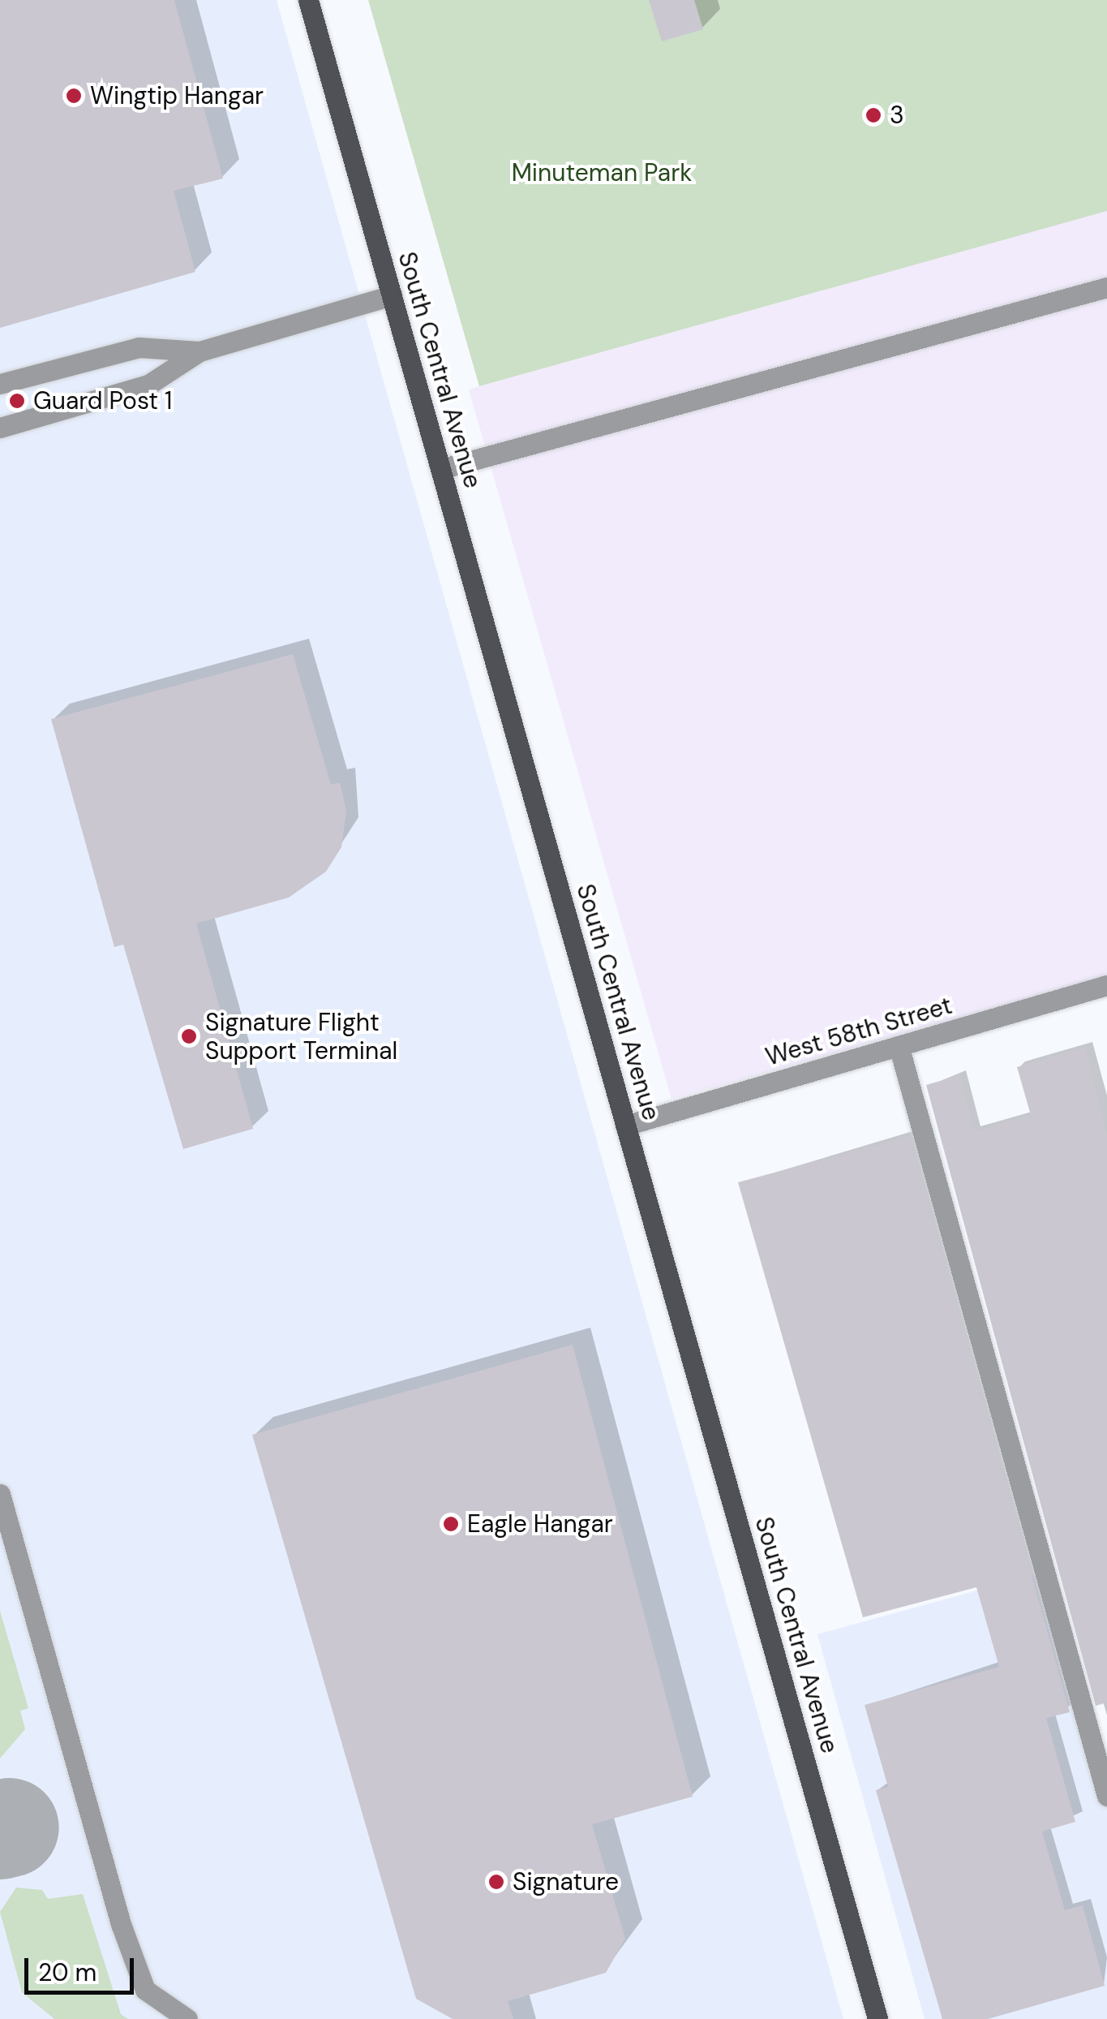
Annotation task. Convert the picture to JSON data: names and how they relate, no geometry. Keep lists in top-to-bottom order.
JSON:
{
  "streets": {
    "main road": ["South Central Avenue"],
    "street": ["West 58th Street"]
  },
  "crossings": [
    ["South Central Avenue", "West 58th Street"]
  ],
  "parks": ["Minuteman Park"],
  "places": [
    "Wingtip Hangar",
    "3",
    "Guard Post 1",
    "Signature Flight Support Terminal",
    "Eagle Hangar",
    "Signature"
  ],
  "scale_bar": "20 m"
}
